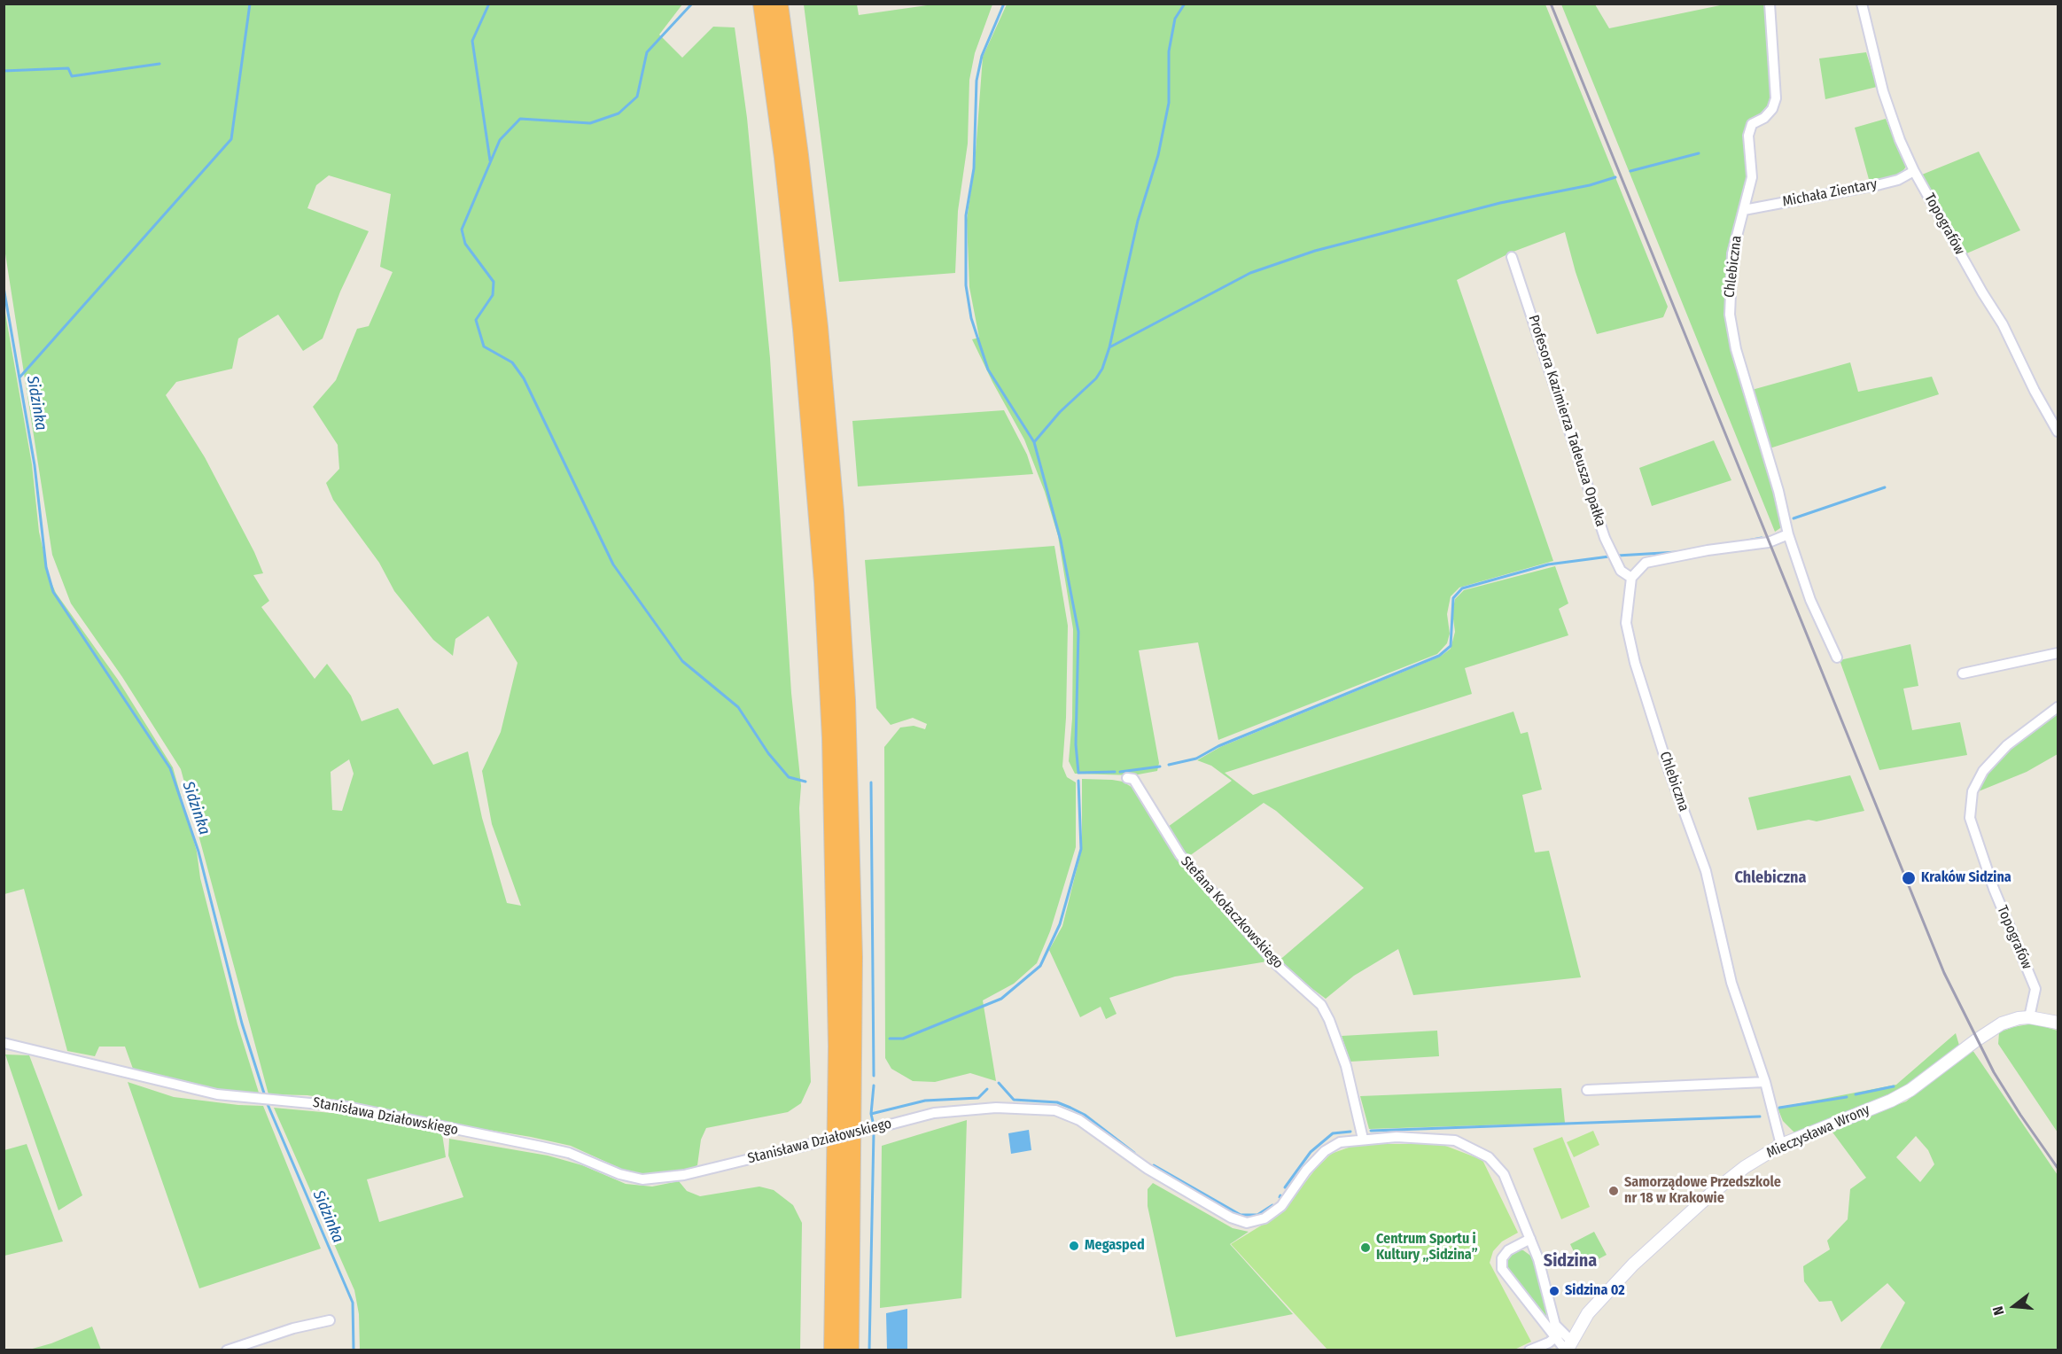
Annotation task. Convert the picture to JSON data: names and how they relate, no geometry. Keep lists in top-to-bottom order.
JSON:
{
  "streets": {
    "street": [
      "Michała Zientary",
      "Topografów",
      "Chlebiczna",
      "Profesora Kazimierza Tadeusza Opałka",
      "Stefana Kołaczkowskiego",
      "Stanisława Działowskiego",
      "Mieczysława Wrony"
    ]
  },
  "crossings": [
    ["Michała Zientary", "Topografów"],
    ["Michała Zientary", "Chlebiczna"],
    ["Topografów", "Mieczysława Wrony"],
    ["Chlebiczna", "Profesora Kazimierza Tadeusza Opałka"],
    ["Chlebiczna", "Mieczysława Wrony"],
    ["Stefana Kołaczkowskiego", "Stanisława Działowskiego"]
  ],
  "districts": ["Chlebiczna", "Sidzina"],
  "water": ["Sidzinka"],
  "places": [
    "Kraków Sidzina",
    "Samorządowe Przedszkole nr 18 w Krakowie",
    "Megasped",
    "Centrum Sportu i Kultury „Sidzina”",
    "Sidzina 02"
  ],
  "north": "left"
}
